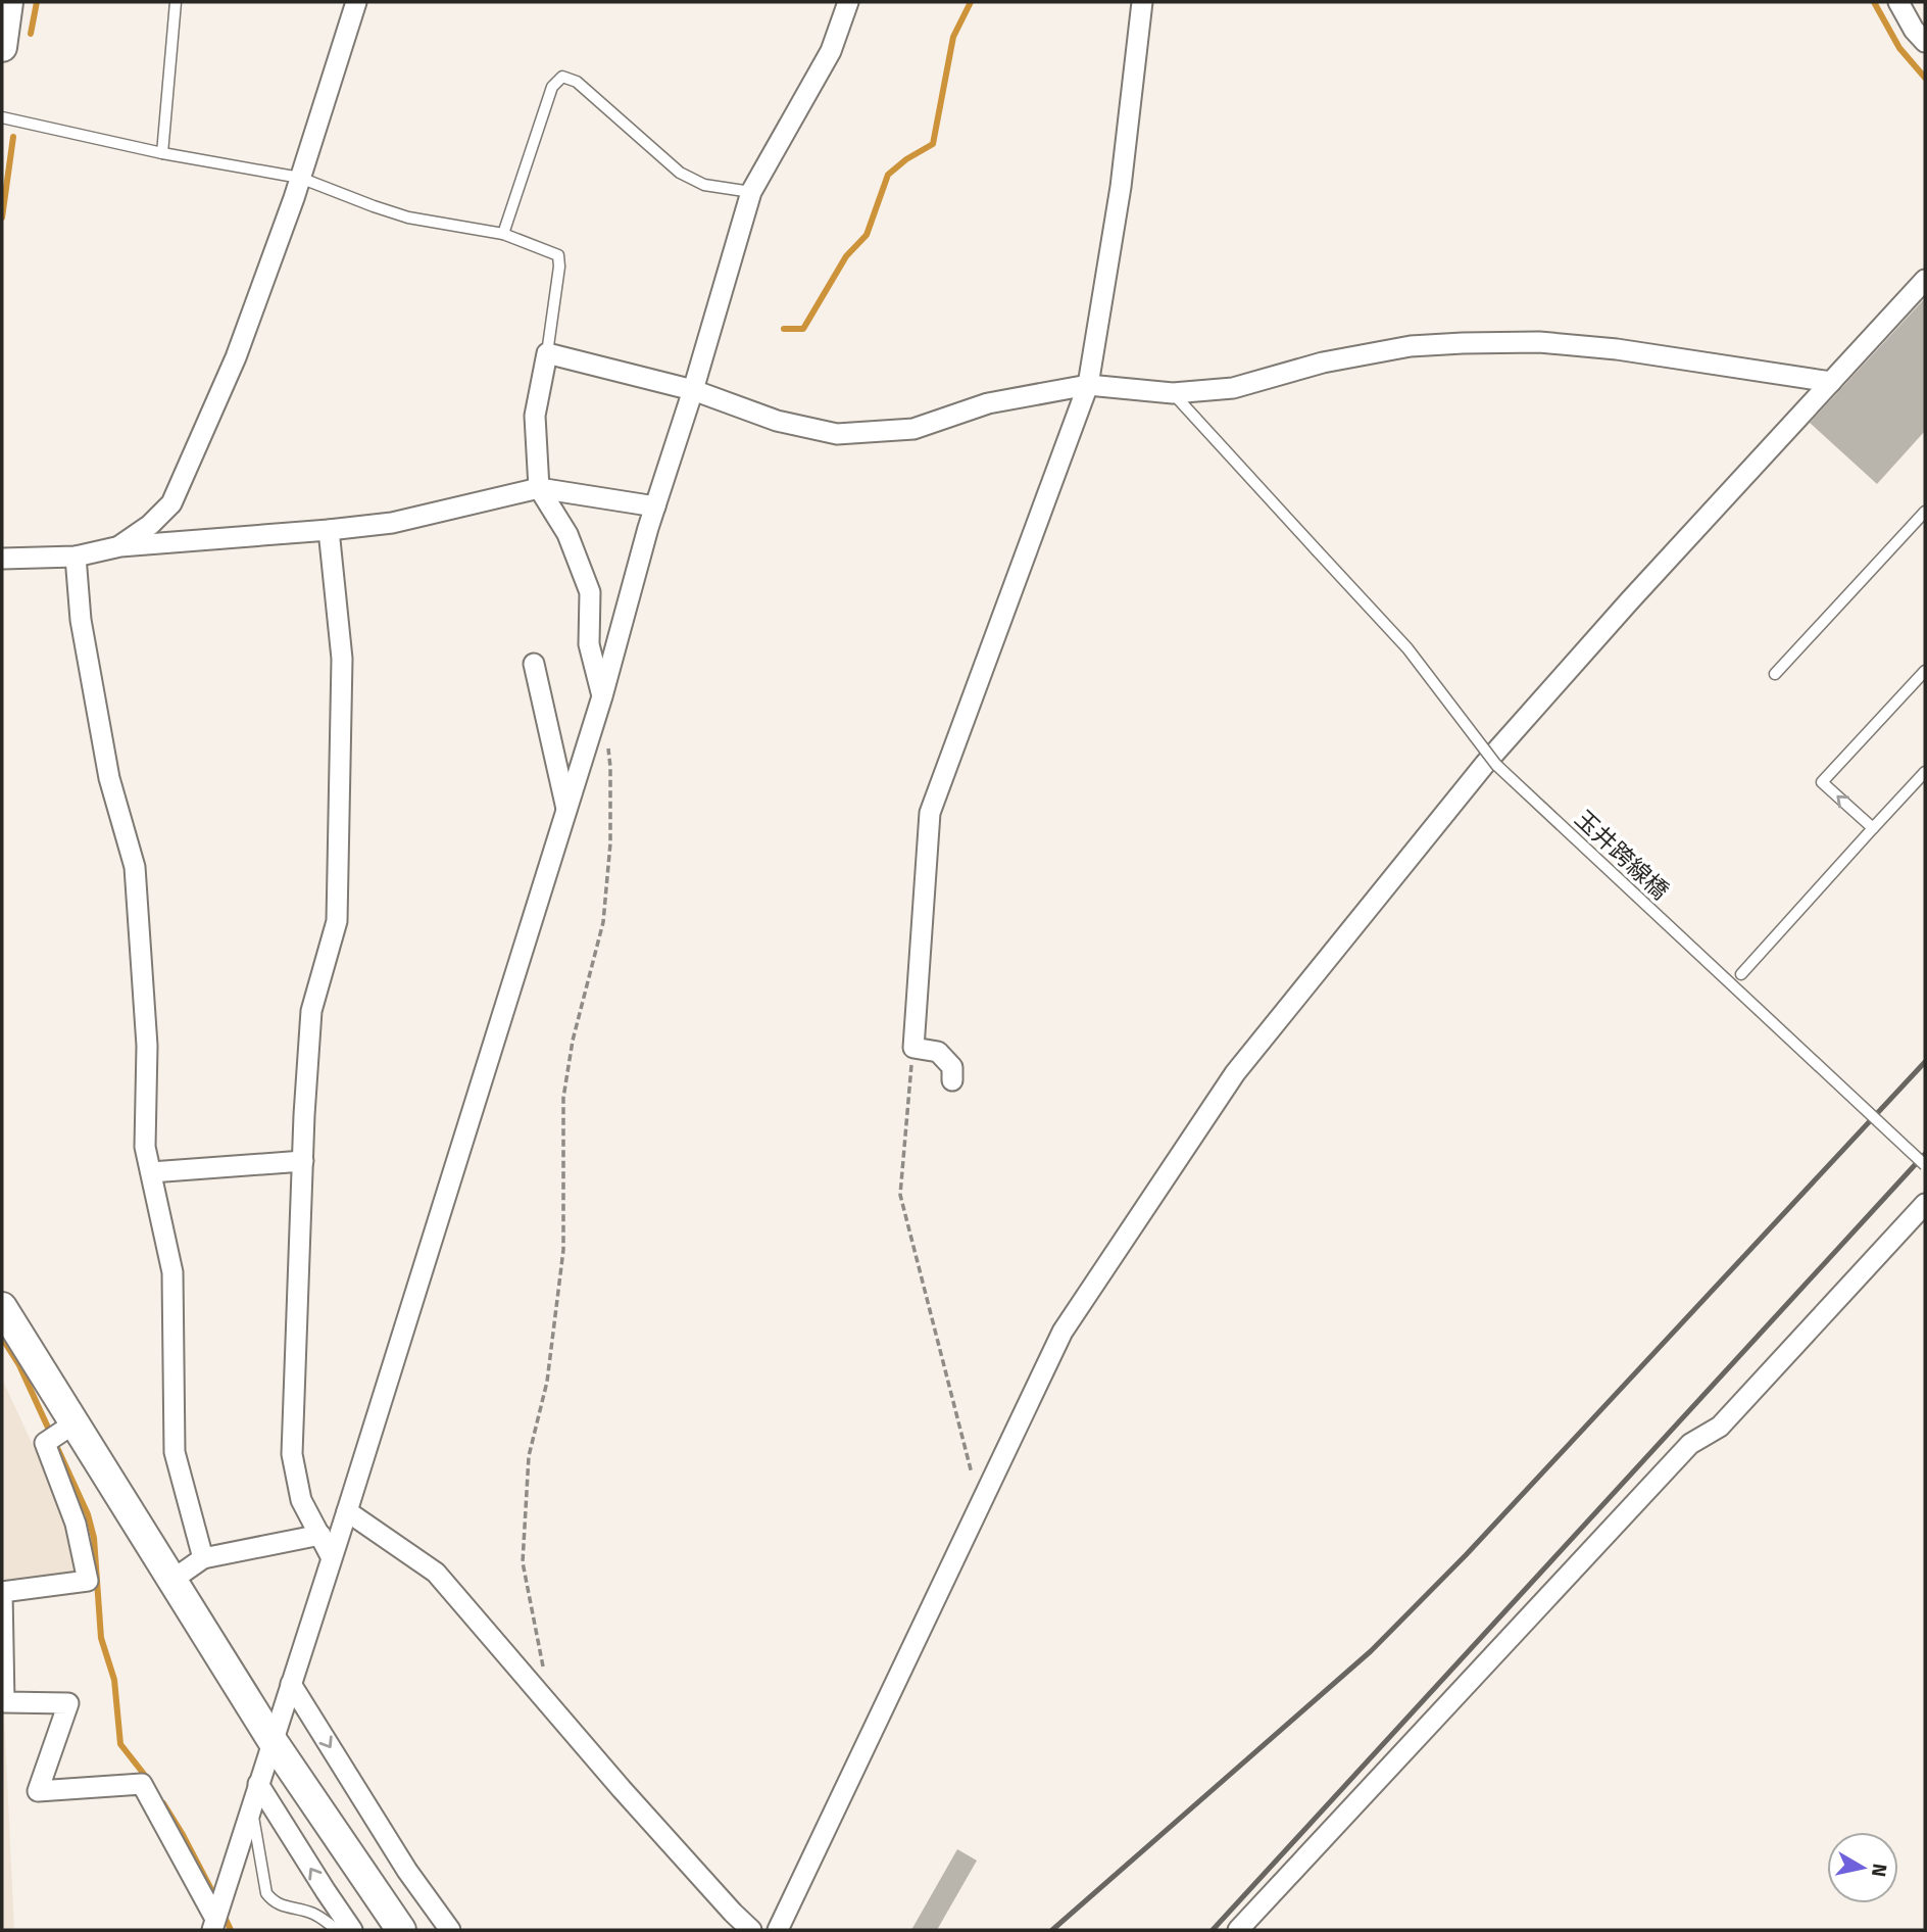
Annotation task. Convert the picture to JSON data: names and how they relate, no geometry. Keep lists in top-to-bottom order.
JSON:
{
  "streets": {
    "lane": ["玉井跨線橋"]
  },
  "north": "right"
}
